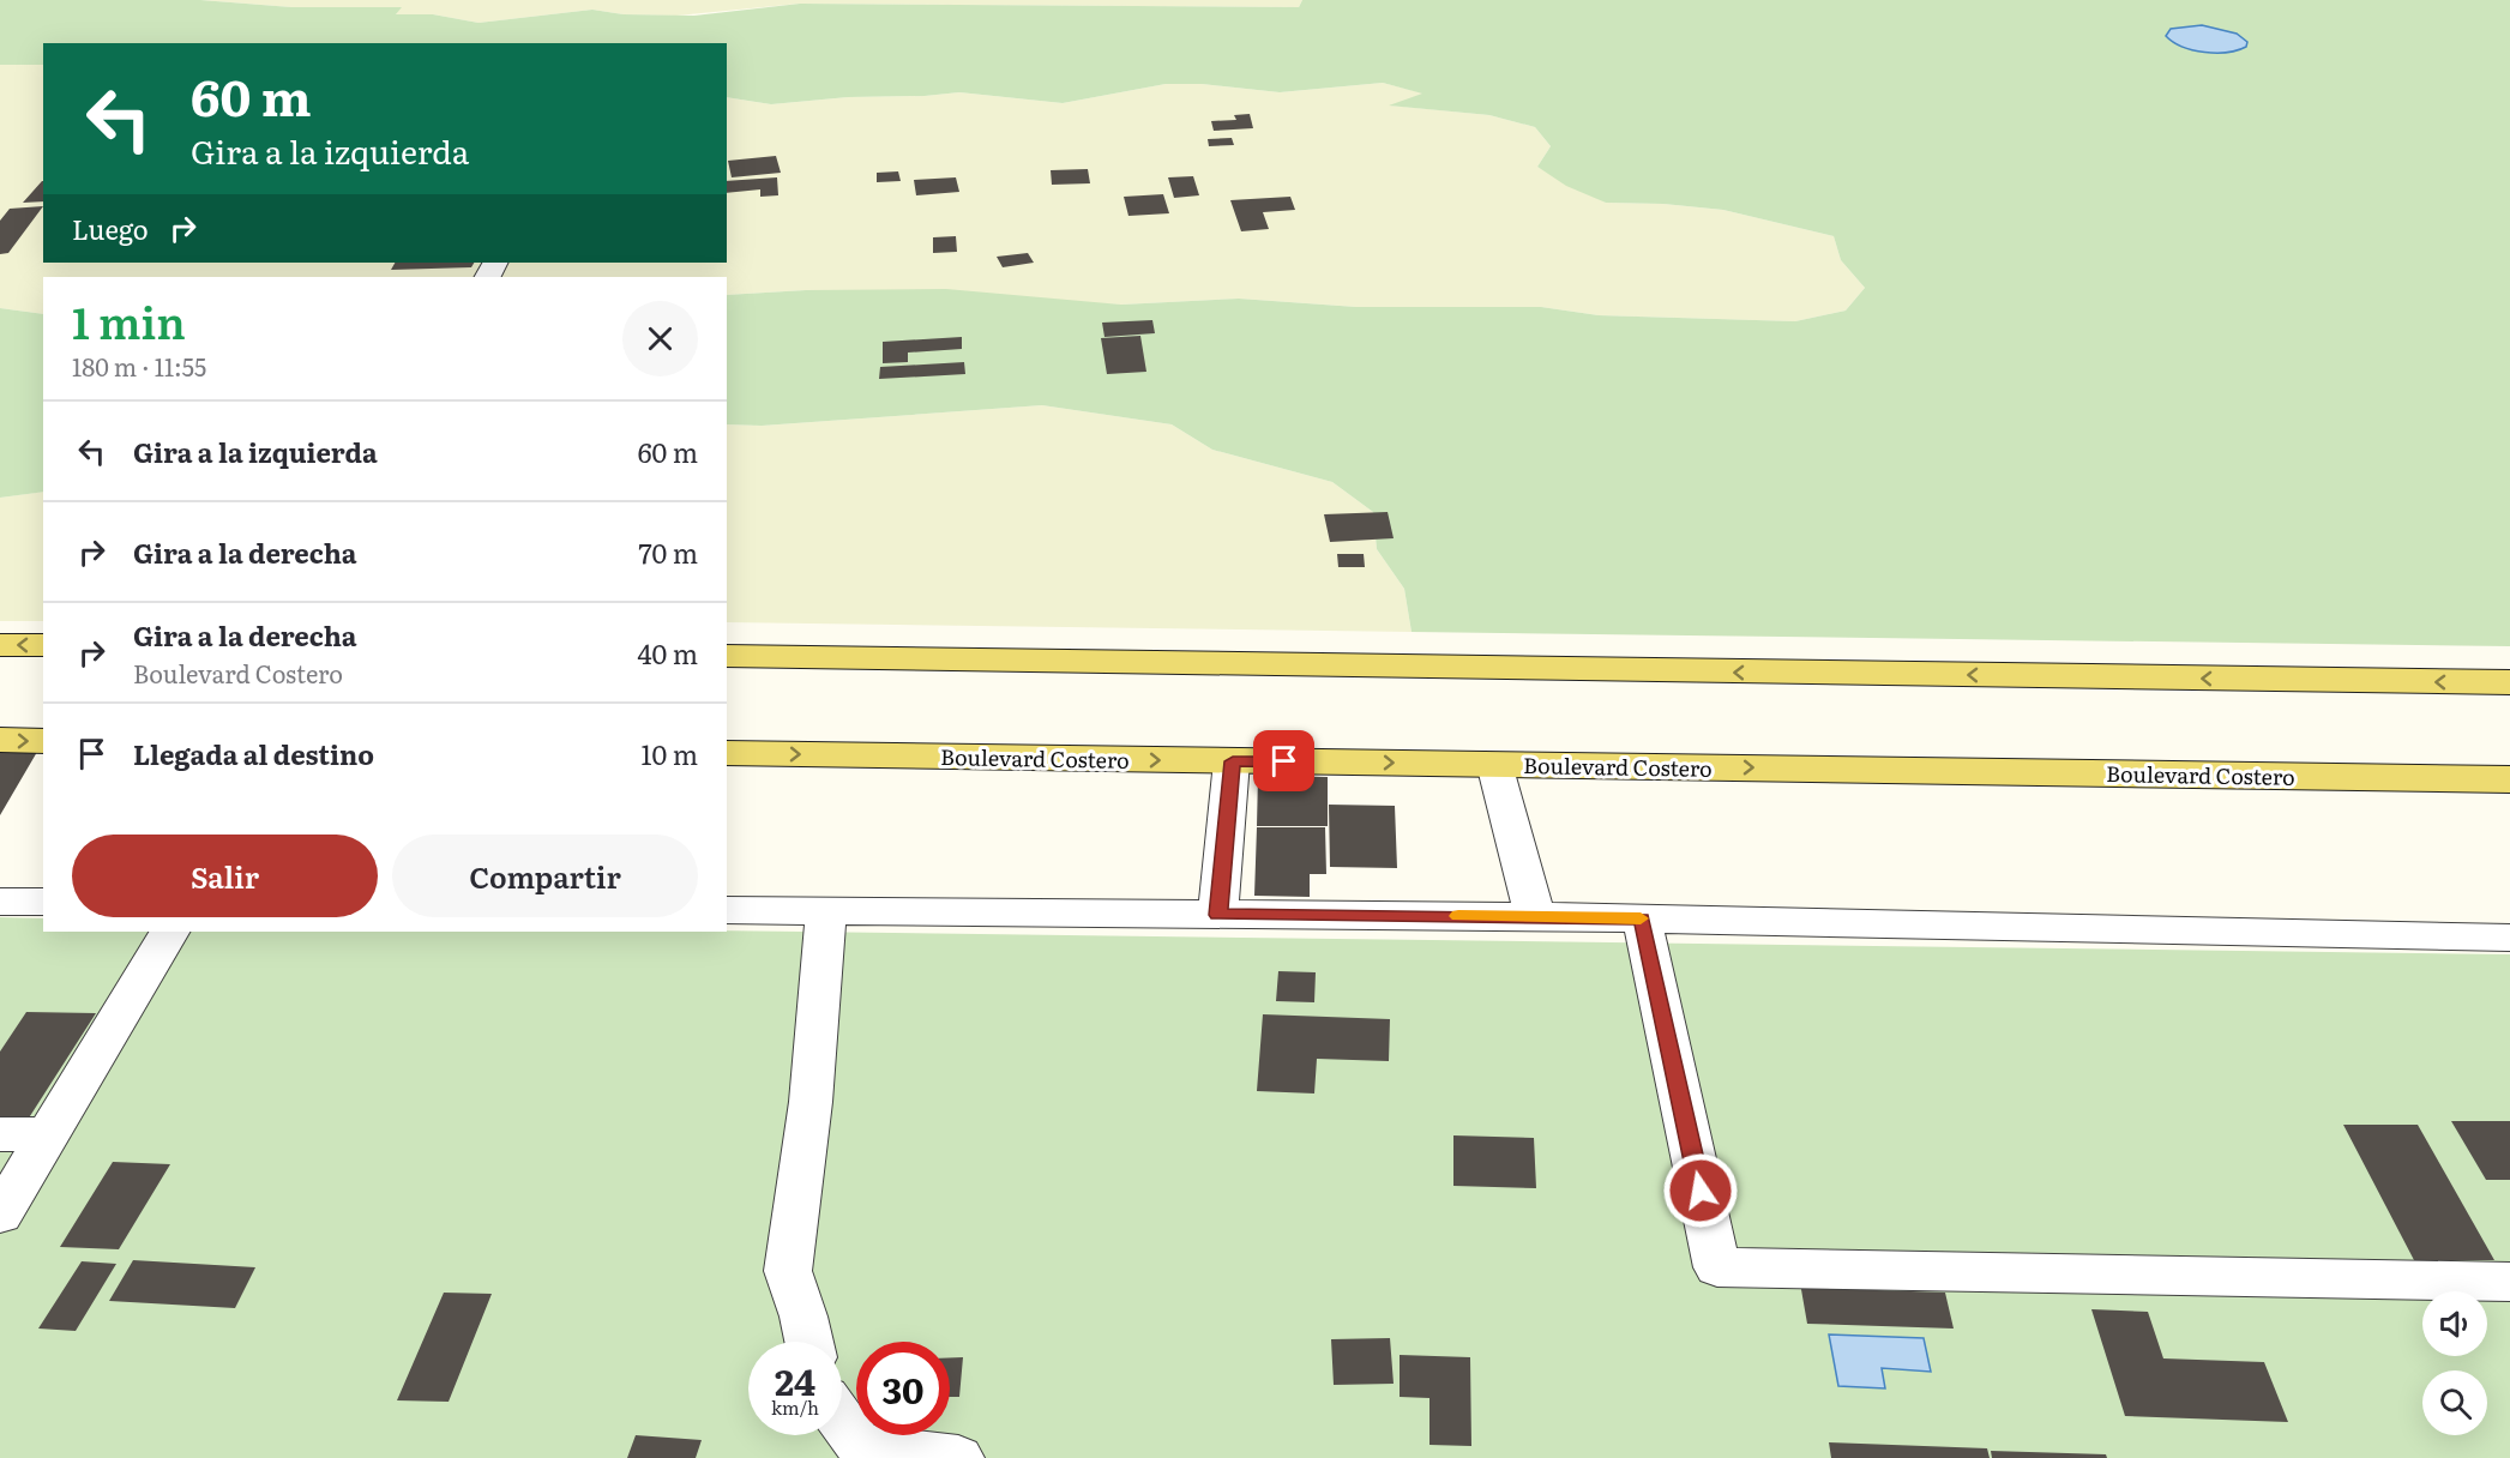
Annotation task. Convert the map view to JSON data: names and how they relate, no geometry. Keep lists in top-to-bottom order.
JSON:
{
  "streets": {
    "main road": ["Boulevard Costero"]
  },
  "page": {
    "turn": ["60 m", "Gira a la izquierda"],
    "then": "Luego",
    "heading": ["1 min", "180 m · 11:55"],
    "list": [
      {
        "name": "Gira a la izquierda",
        "value": "60 m"
      },
      {
        "name": "Gira a la derecha",
        "value": "70 m"
      },
      {
        "name": "Gira a la derecha",
        "note": "Boulevard Costero",
        "value": "40 m"
      },
      {
        "name": "Llegada al destino",
        "value": "10 m"
      }
    ],
    "buttons": ["Salir", "Compartir"],
    "speed": "24 km/h",
    "limit": "30"
  }
}
